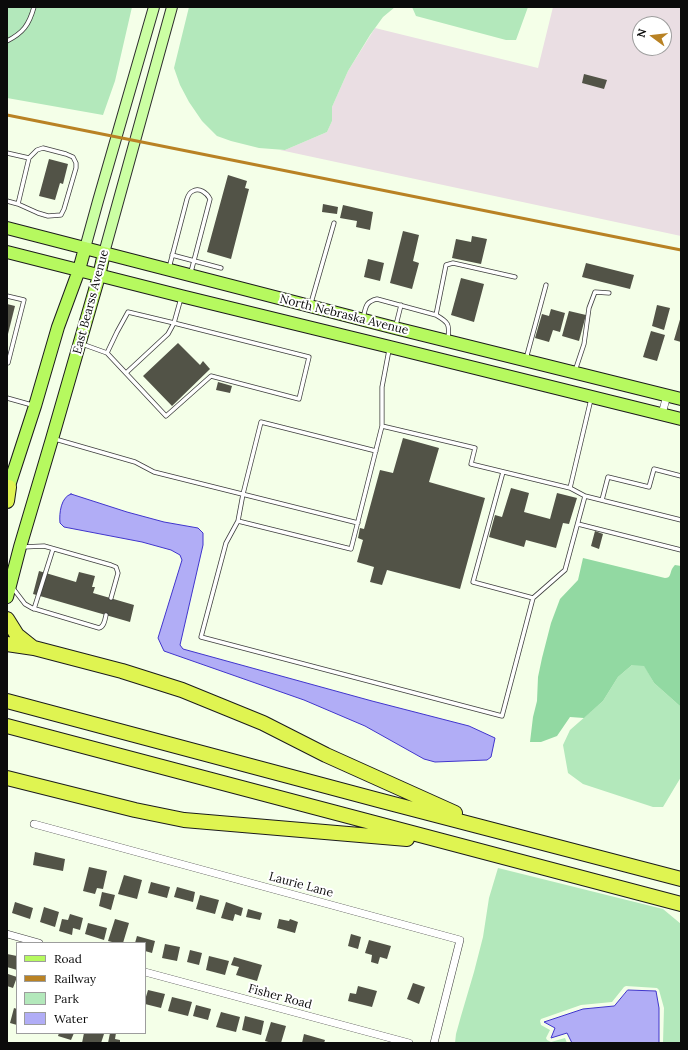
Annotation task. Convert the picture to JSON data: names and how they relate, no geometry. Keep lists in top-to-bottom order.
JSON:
{
  "streets": {
    "main road": ["East Bearss Avenue", "North Nebraska Avenue"],
    "street": ["Laurie Lane", "Fisher Road"]
  },
  "crossings": [
    ["East Bearss Avenue", "North Nebraska Avenue"]
  ],
  "legend": [
    "Road",
    "Railway",
    "Park",
    "Water"
  ],
  "north": "left"
}
